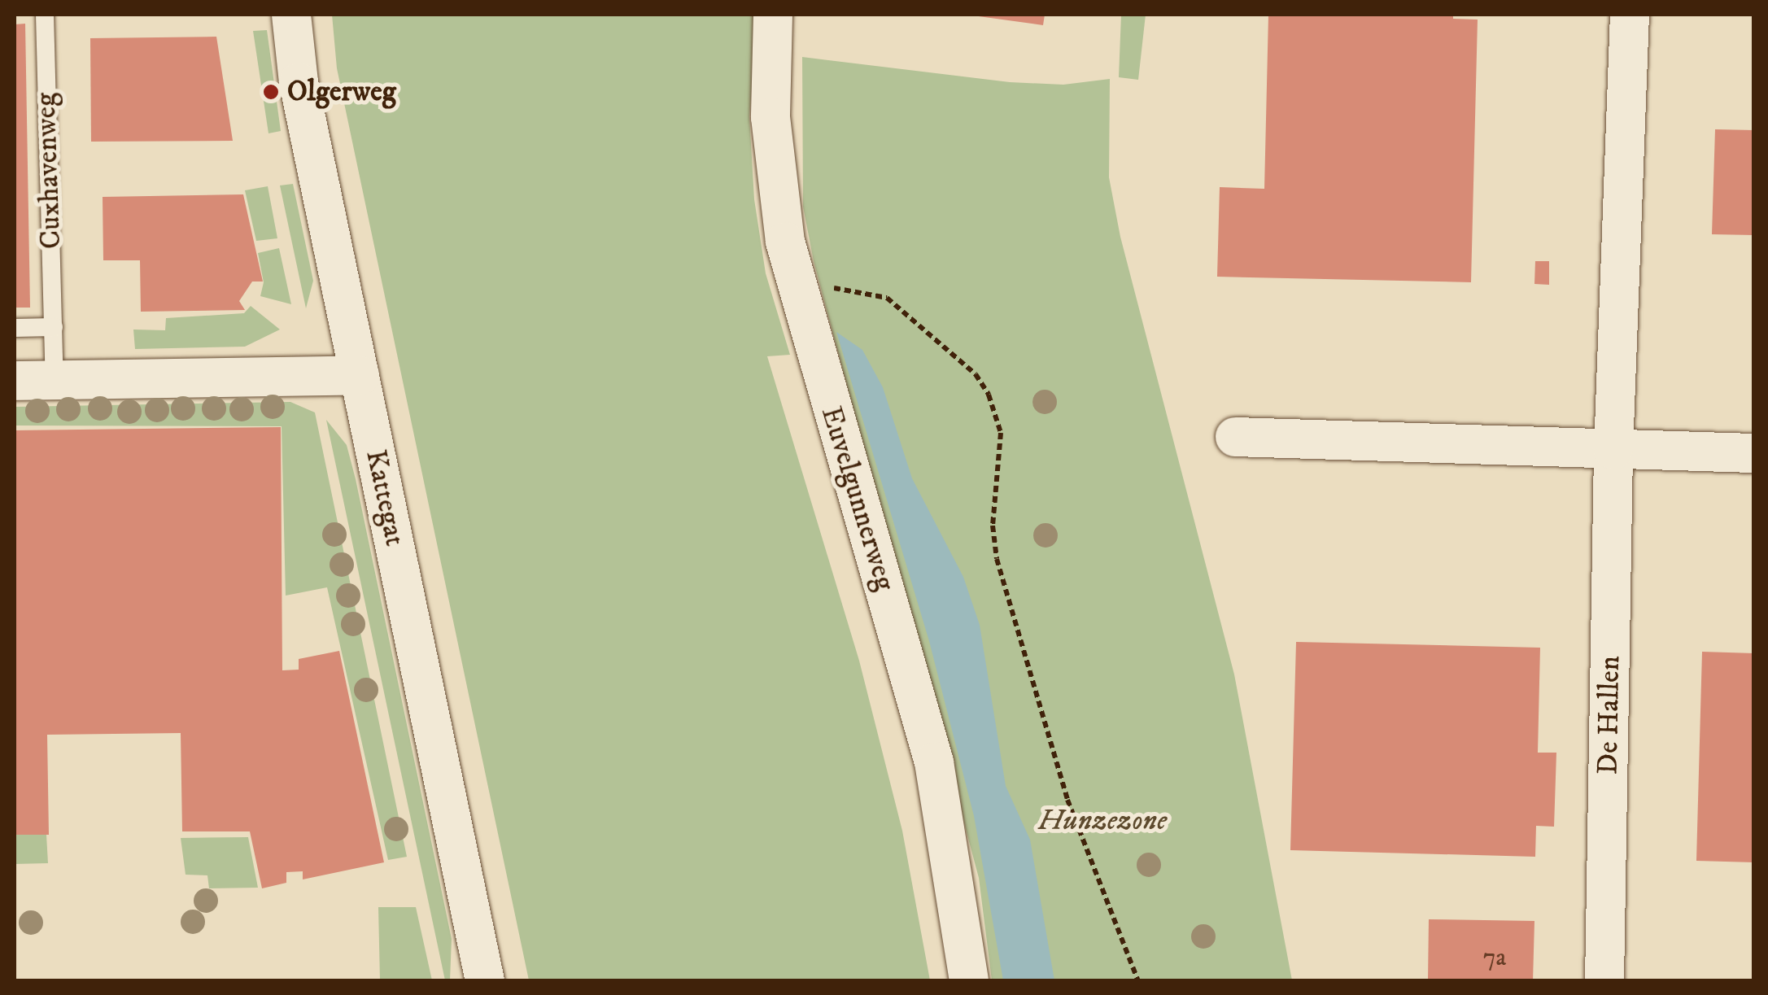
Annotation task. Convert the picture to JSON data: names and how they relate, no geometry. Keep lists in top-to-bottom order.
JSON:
{
  "streets": {
    "street": ["Kattegat", "Euvelgunnerweg", "De Hallen"],
    "lane": ["Cuxhavenweg"]
  },
  "parks": ["Hunzezone"],
  "places": ["Olgerweg"],
  "house_numbers": ["7a"]
}
